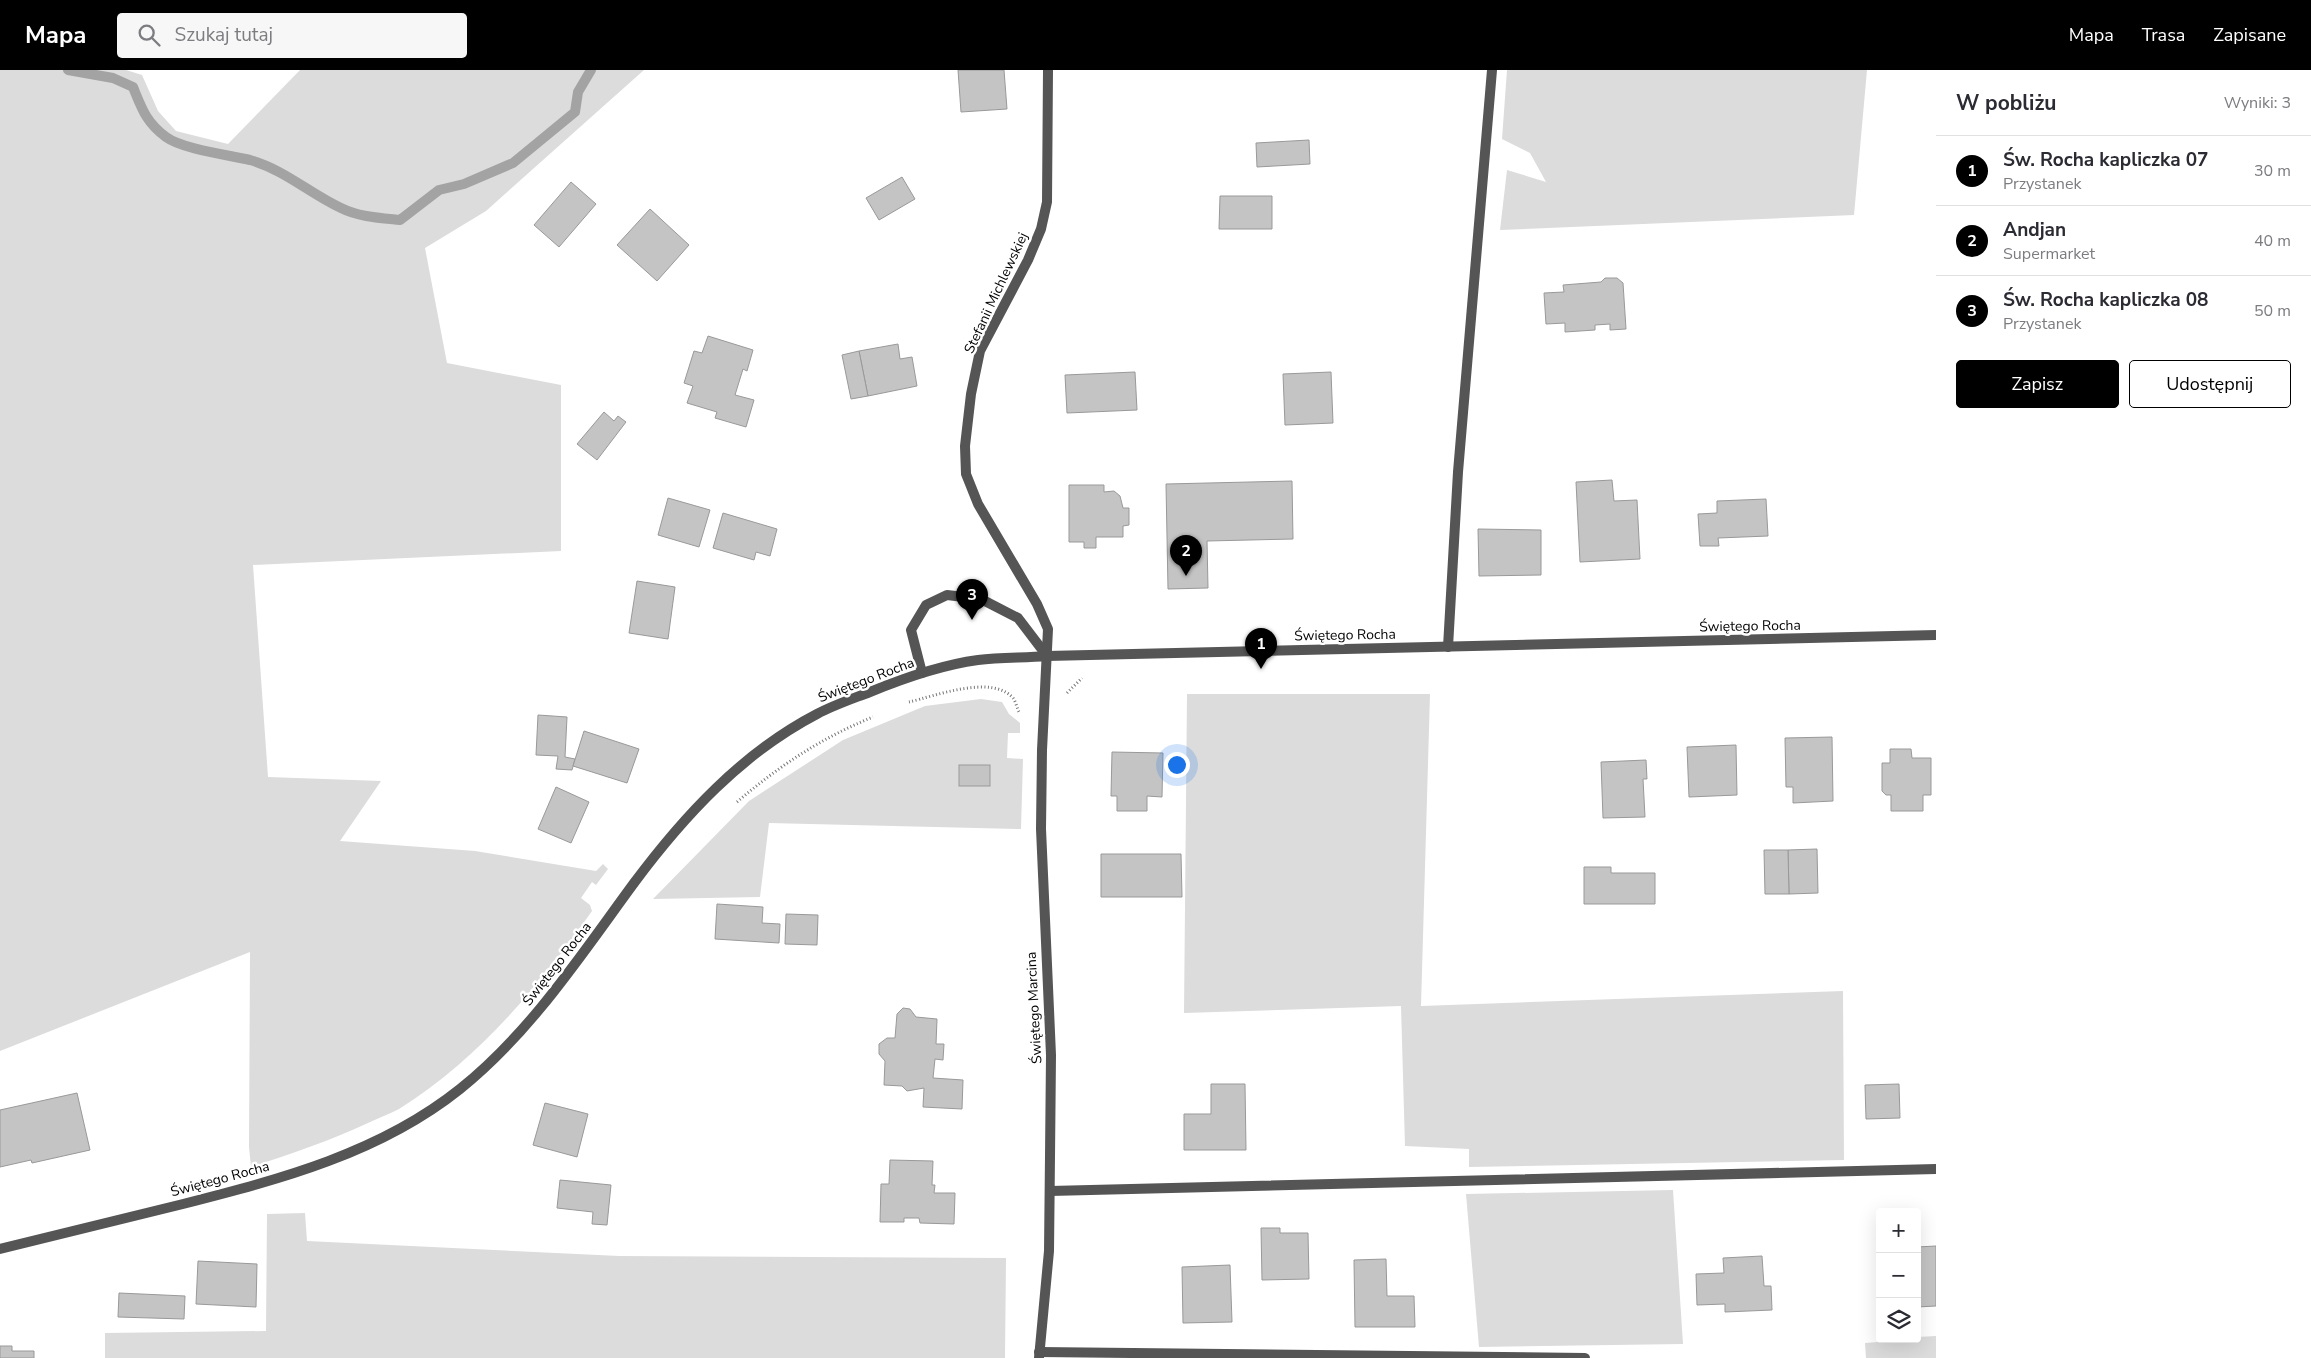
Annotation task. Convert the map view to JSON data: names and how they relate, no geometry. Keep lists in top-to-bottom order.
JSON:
{
  "streets": {
    "street": ["Stefanii Michlewskiej", "Świętego Rocha", "Świętego Marcina"]
  },
  "crossings": [
    ["Stefanii Michlewskiej", "Świętego Rocha"],
    ["Stefanii Michlewskiej", "Świętego Marcina"],
    ["Świętego Rocha", "Świętego Marcina"]
  ],
  "page": {
    "header": "Mapa",
    "search": "Szukaj tutaj",
    "nav": ["Mapa", "Trasa", "Zapisane"],
    "heading": ["W pobliżu", "Wyniki: 3"],
    "list": [
      {
        "mark": "1",
        "name": "Św. Rocha kapliczka 07",
        "note": "Przystanek",
        "value": "30 m"
      },
      {
        "mark": "2",
        "name": "Andjan",
        "note": "Supermarket",
        "value": "40 m"
      },
      {
        "mark": "3",
        "name": "Św. Rocha kapliczka 08",
        "note": "Przystanek",
        "value": "50 m"
      }
    ],
    "buttons": ["Zapisz", "Udostępnij"],
    "pins": ["2", "3", "1"],
    "map_buttons": ["+", "−"]
  }
}
